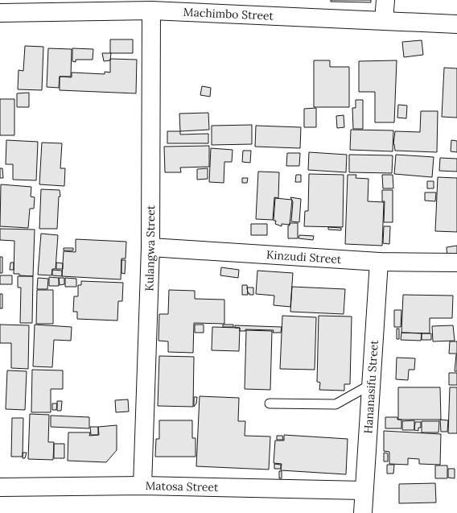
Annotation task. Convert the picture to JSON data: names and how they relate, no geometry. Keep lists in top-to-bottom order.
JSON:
{
  "streets": {
    "street": [
      "Machimbo Street",
      "Kulangwa Street",
      "Kinzudi Street",
      "Hananasifu Street",
      "Matosa Street"
    ]
  },
  "crossings": [
    ["Machimbo Street", "Kulangwa Street"],
    ["Kulangwa Street", "Kinzudi Street"],
    ["Kulangwa Street", "Matosa Street"],
    ["Kinzudi Street", "Hananasifu Street"],
    ["Hananasifu Street", "Matosa Street"]
  ]
}
